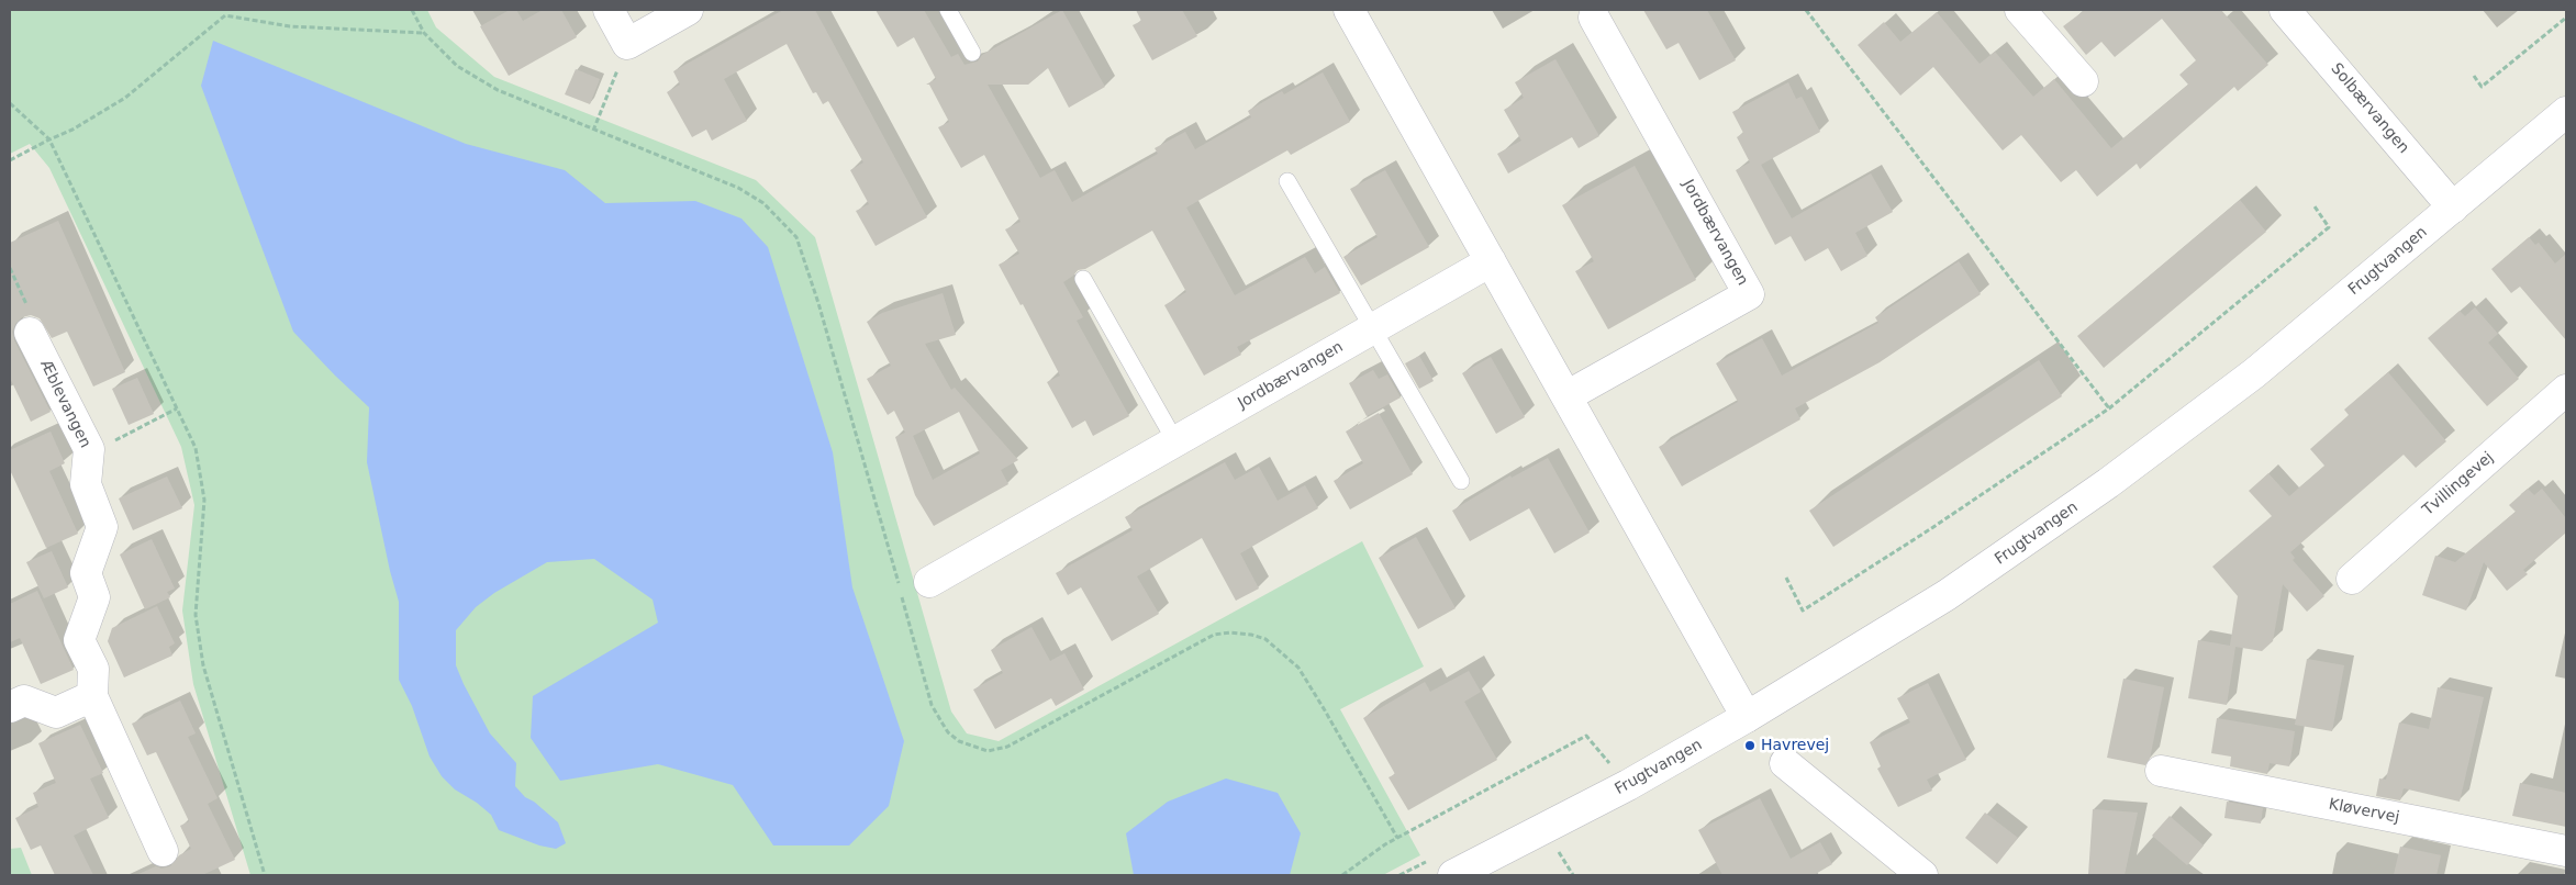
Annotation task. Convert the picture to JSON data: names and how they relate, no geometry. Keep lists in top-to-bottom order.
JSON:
{
  "streets": {
    "street": [
      "Solbærvangen",
      "Jordbærvangen",
      "Frugtvangen",
      "Æblevangen",
      "Tvillingevej",
      "Kløvervej"
    ]
  },
  "crossings": [
    ["Solbærvangen", "Frugtvangen"]
  ],
  "places": ["Havrevej"]
}
